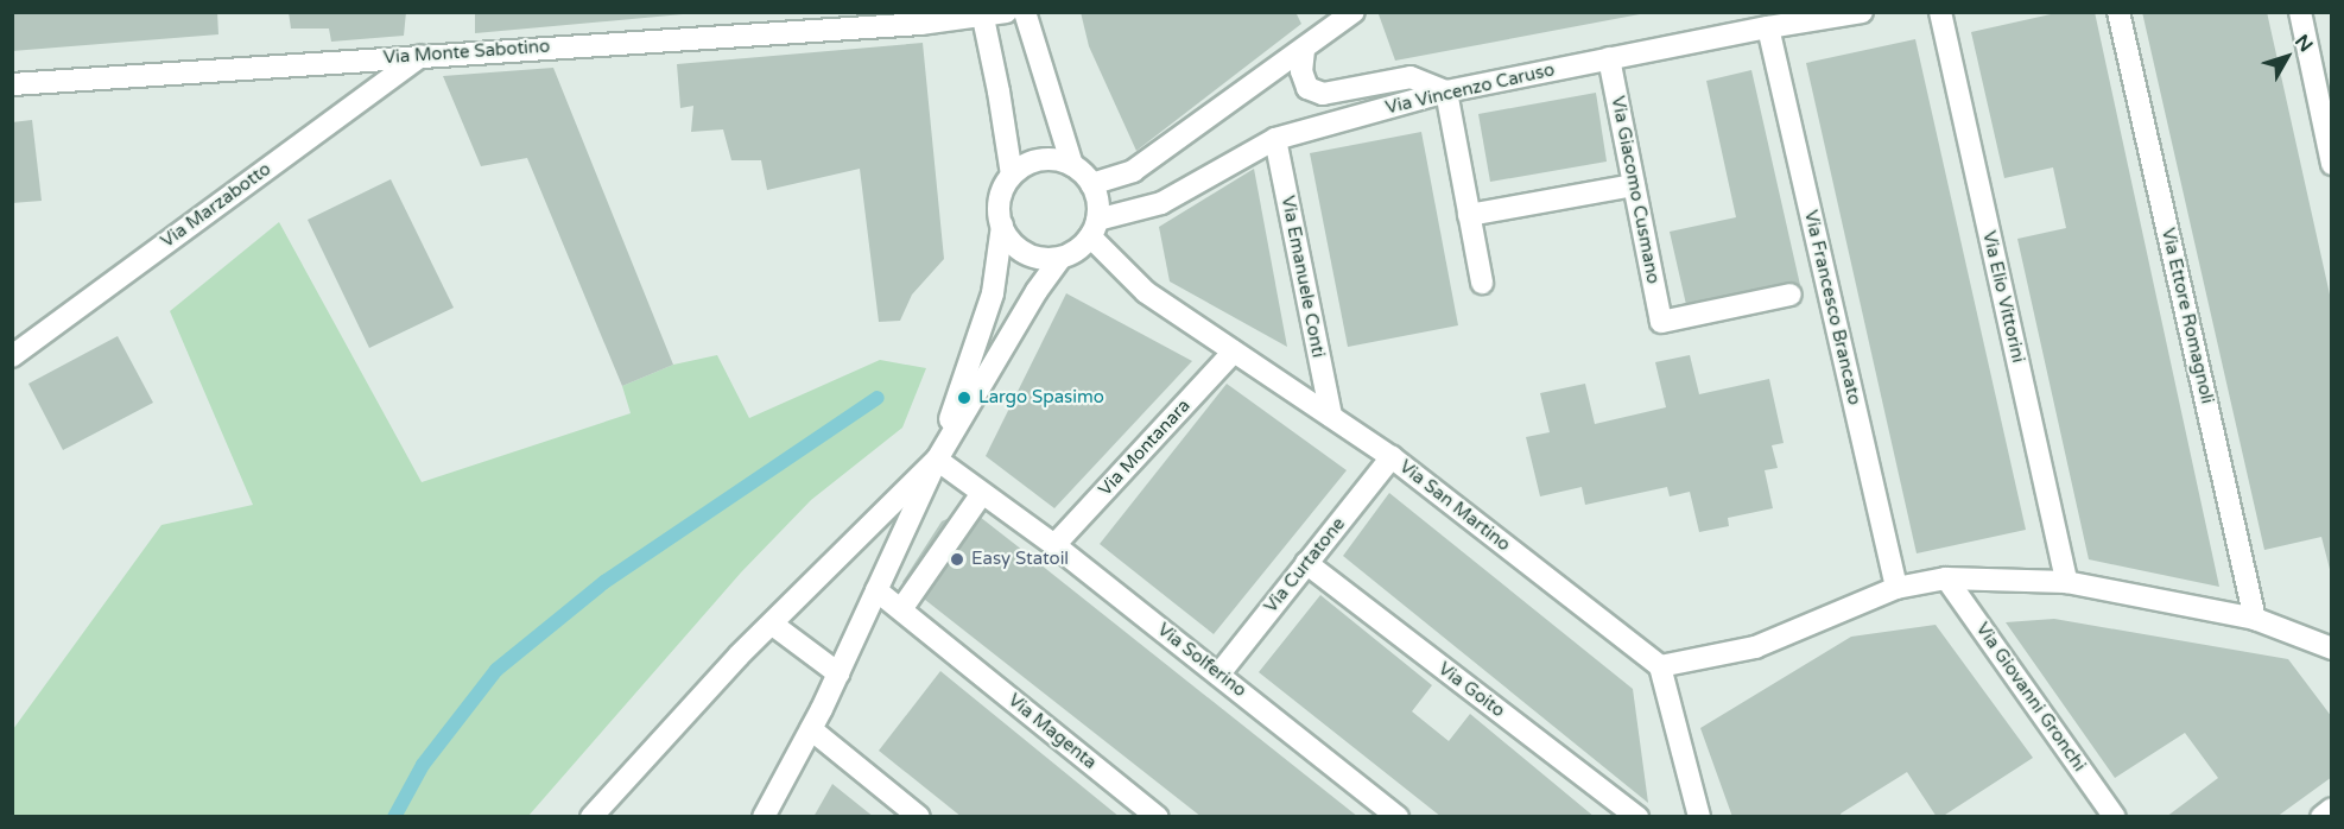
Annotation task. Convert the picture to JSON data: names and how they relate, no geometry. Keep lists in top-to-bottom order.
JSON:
{
  "streets": {
    "street": [
      "Via Monte Sabotino",
      "Via Vincenzo Caruso",
      "Via Giacomo Cusmano",
      "Via Marzabotto",
      "Via Emanuele Conti",
      "Via Elio Vittorini",
      "Via Francesco Brancato",
      "Via Ettore Romagnoli",
      "Via Montanara",
      "Via San Martino",
      "Via Curtatone",
      "Via Solferino",
      "Via Goito",
      "Via Giovanni Gronchi",
      "Via Magenta"
    ]
  },
  "crossings": [
    ["Via Monte Sabotino", "Via Marzabotto"],
    ["Via Vincenzo Caruso", "Via Giacomo Cusmano"],
    ["Via Vincenzo Caruso", "Via Emanuele Conti"],
    ["Via Vincenzo Caruso", "Via Francesco Brancato"],
    ["Via Vincenzo Caruso", "Via San Martino"],
    ["Via Emanuele Conti", "Via San Martino"],
    ["Via Montanara", "Via San Martino"],
    ["Via Montanara", "Via Solferino"],
    ["Via San Martino", "Via Curtatone"],
    ["Via Curtatone", "Via Solferino"],
    ["Via Curtatone", "Via Goito"]
  ],
  "places": ["Largo Spasimo", "Easy Statoil"],
  "north": "top right"
}
